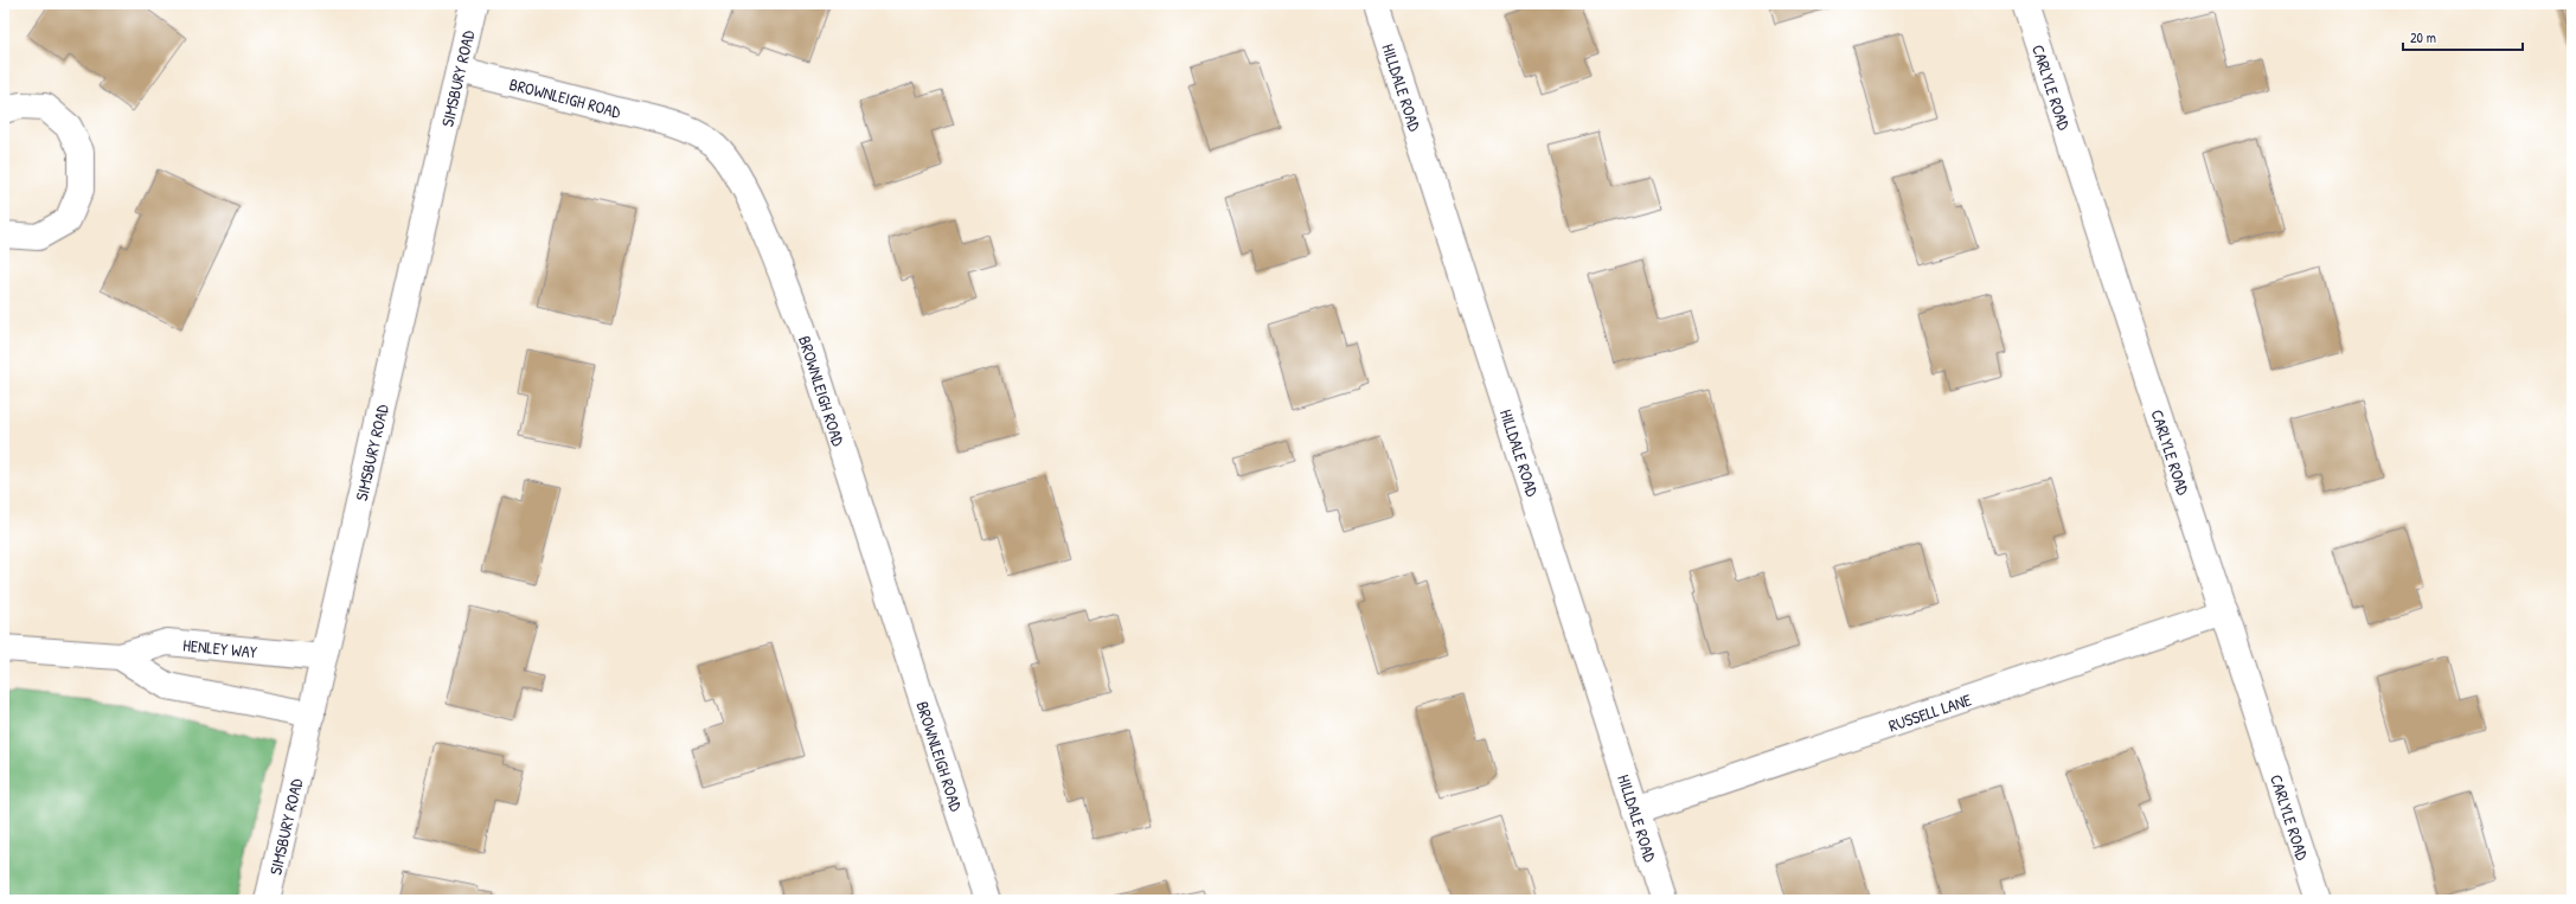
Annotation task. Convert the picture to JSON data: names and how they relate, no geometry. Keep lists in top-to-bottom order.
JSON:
{
  "streets": {
    "street": [
      "SIMSBURY ROAD",
      "HILLDALE ROAD",
      "CARLYLE ROAD",
      "BROWNLEIGH ROAD",
      "HENLEY WAY",
      "RUSSELL LANE"
    ]
  },
  "crossings": [
    ["SIMSBURY ROAD", "BROWNLEIGH ROAD"],
    ["SIMSBURY ROAD", "HENLEY WAY"],
    ["HILLDALE ROAD", "RUSSELL LANE"],
    ["CARLYLE ROAD", "RUSSELL LANE"]
  ],
  "scale_bar": "20 m"
}
